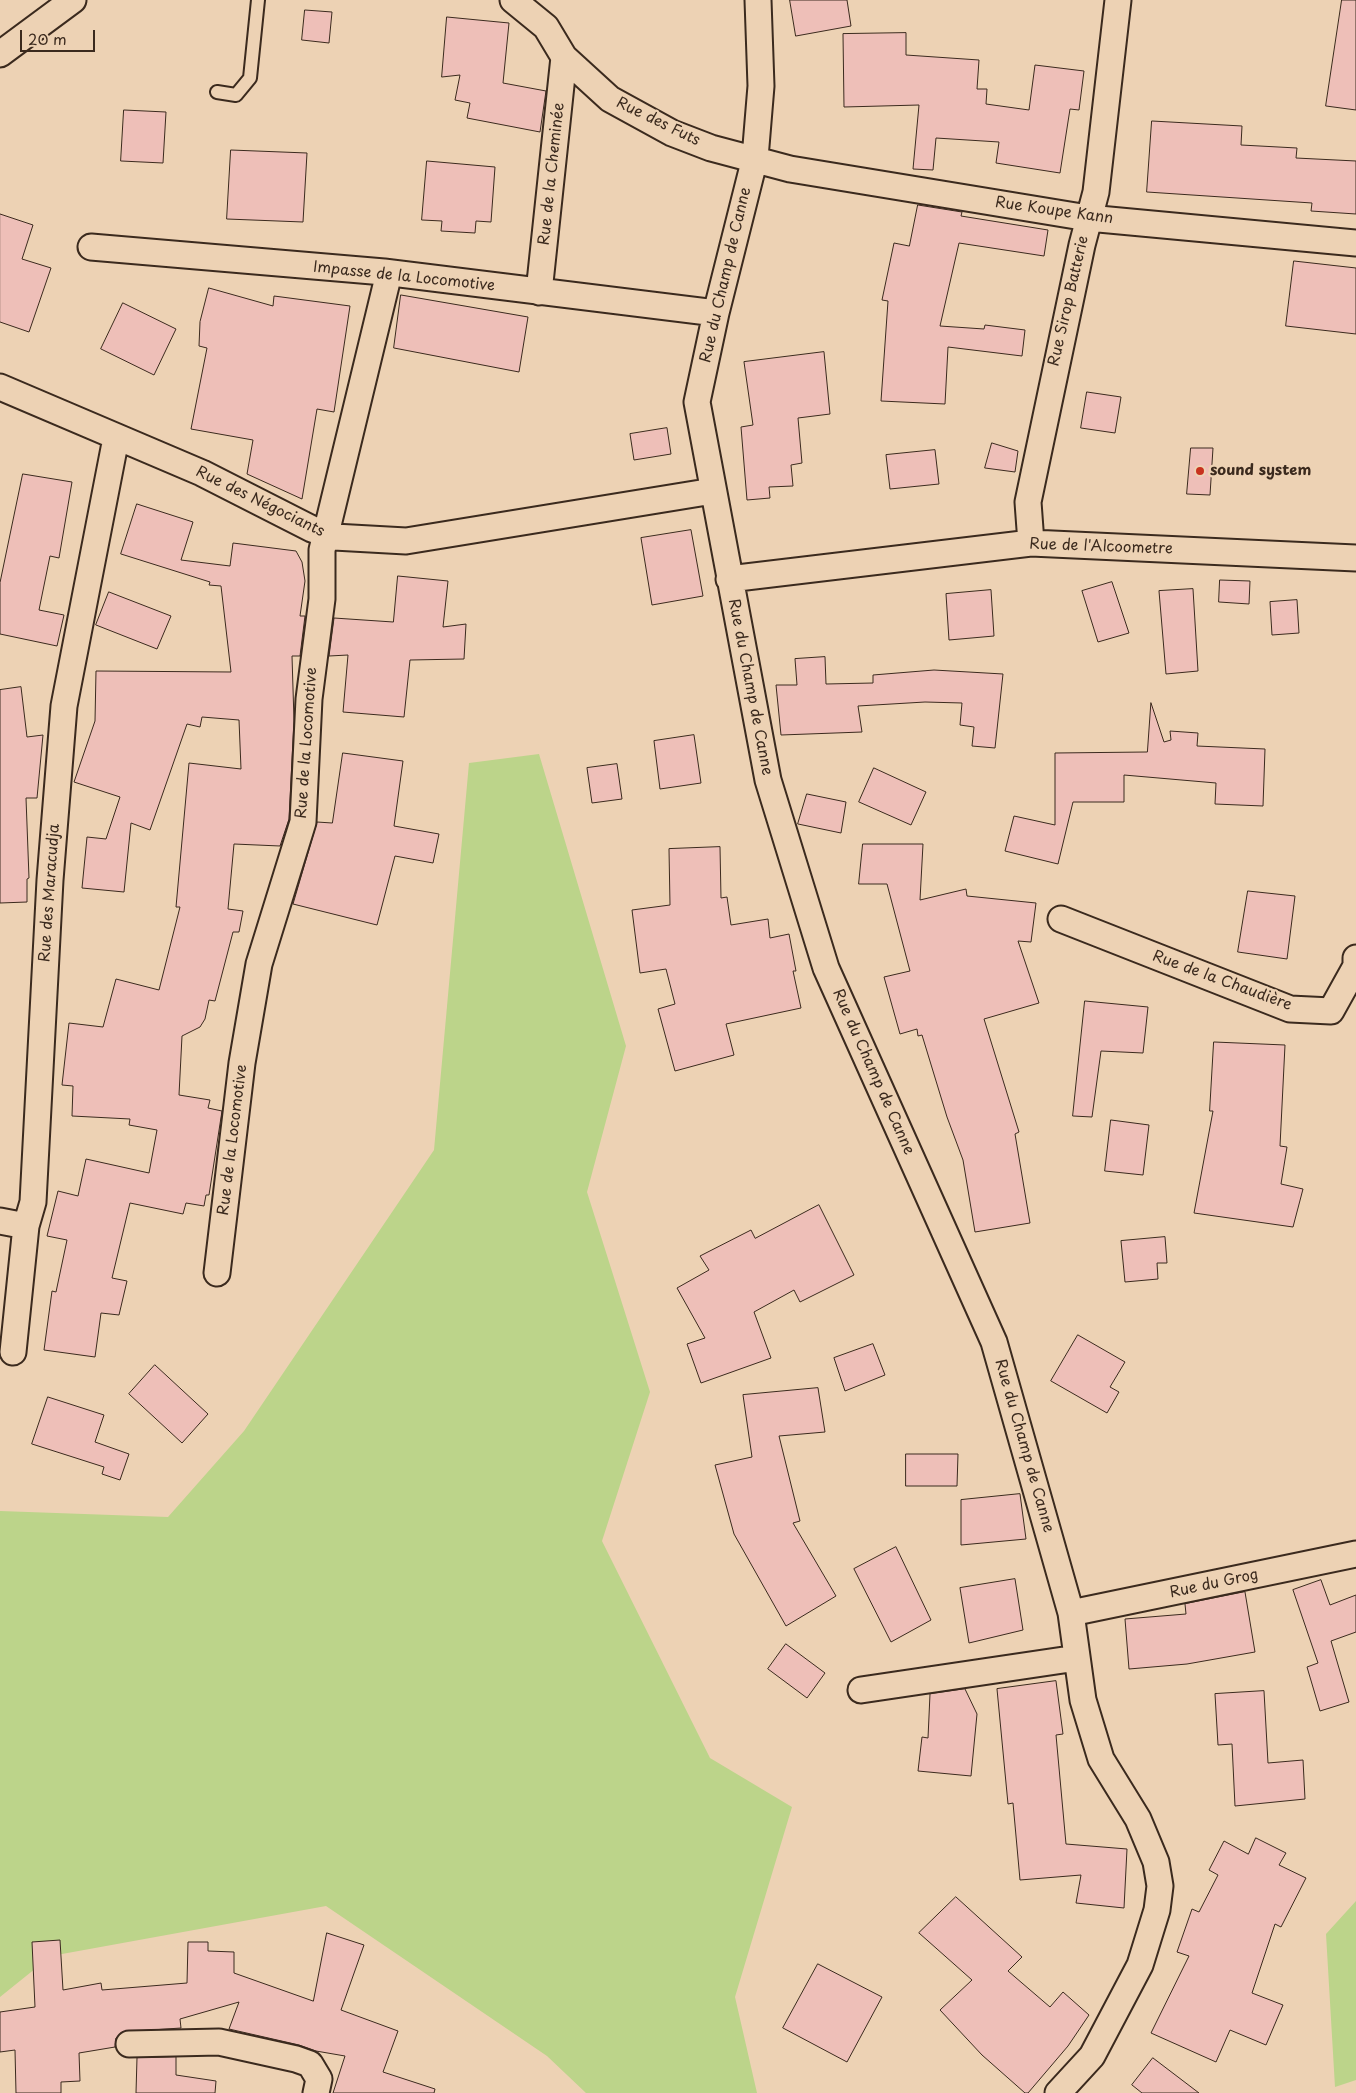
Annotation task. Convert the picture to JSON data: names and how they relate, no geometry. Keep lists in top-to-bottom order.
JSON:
{
  "streets": {
    "street": [
      "Rue des Futs",
      "Rue de la Cheminée",
      "Rue Koupe Kann",
      "Rue du Champ de Canne",
      "Impasse de la Locomotive",
      "Rue Sirop Batterie",
      "Rue des Négociants",
      "Rue de l'Alcoometre",
      "Rue de la Locomotive",
      "Rue des Maracudja",
      "Rue de la Chaudière",
      "Rue du Grog"
    ]
  },
  "crossings": [
    ["Rue des Futs", "Rue de la Cheminée"],
    ["Rue des Futs", "Rue Koupe Kann"],
    ["Rue des Futs", "Rue du Champ de Canne"],
    ["Rue de la Cheminée", "Impasse de la Locomotive"],
    ["Rue Koupe Kann", "Rue du Champ de Canne"],
    ["Rue Koupe Kann", "Rue Sirop Batterie"],
    ["Rue du Champ de Canne", "Impasse de la Locomotive"],
    ["Rue du Champ de Canne", "Rue des Négociants"],
    ["Rue du Champ de Canne", "Rue de l'Alcoometre"],
    ["Rue du Champ de Canne", "Rue du Grog"],
    ["Impasse de la Locomotive", "Rue de la Locomotive"],
    ["Rue Sirop Batterie", "Rue de l'Alcoometre"],
    ["Rue des Négociants", "Rue de la Locomotive"],
    ["Rue des Négociants", "Rue des Maracudja"]
  ],
  "places": ["sound system"],
  "scale_bar": "20 m"
}
